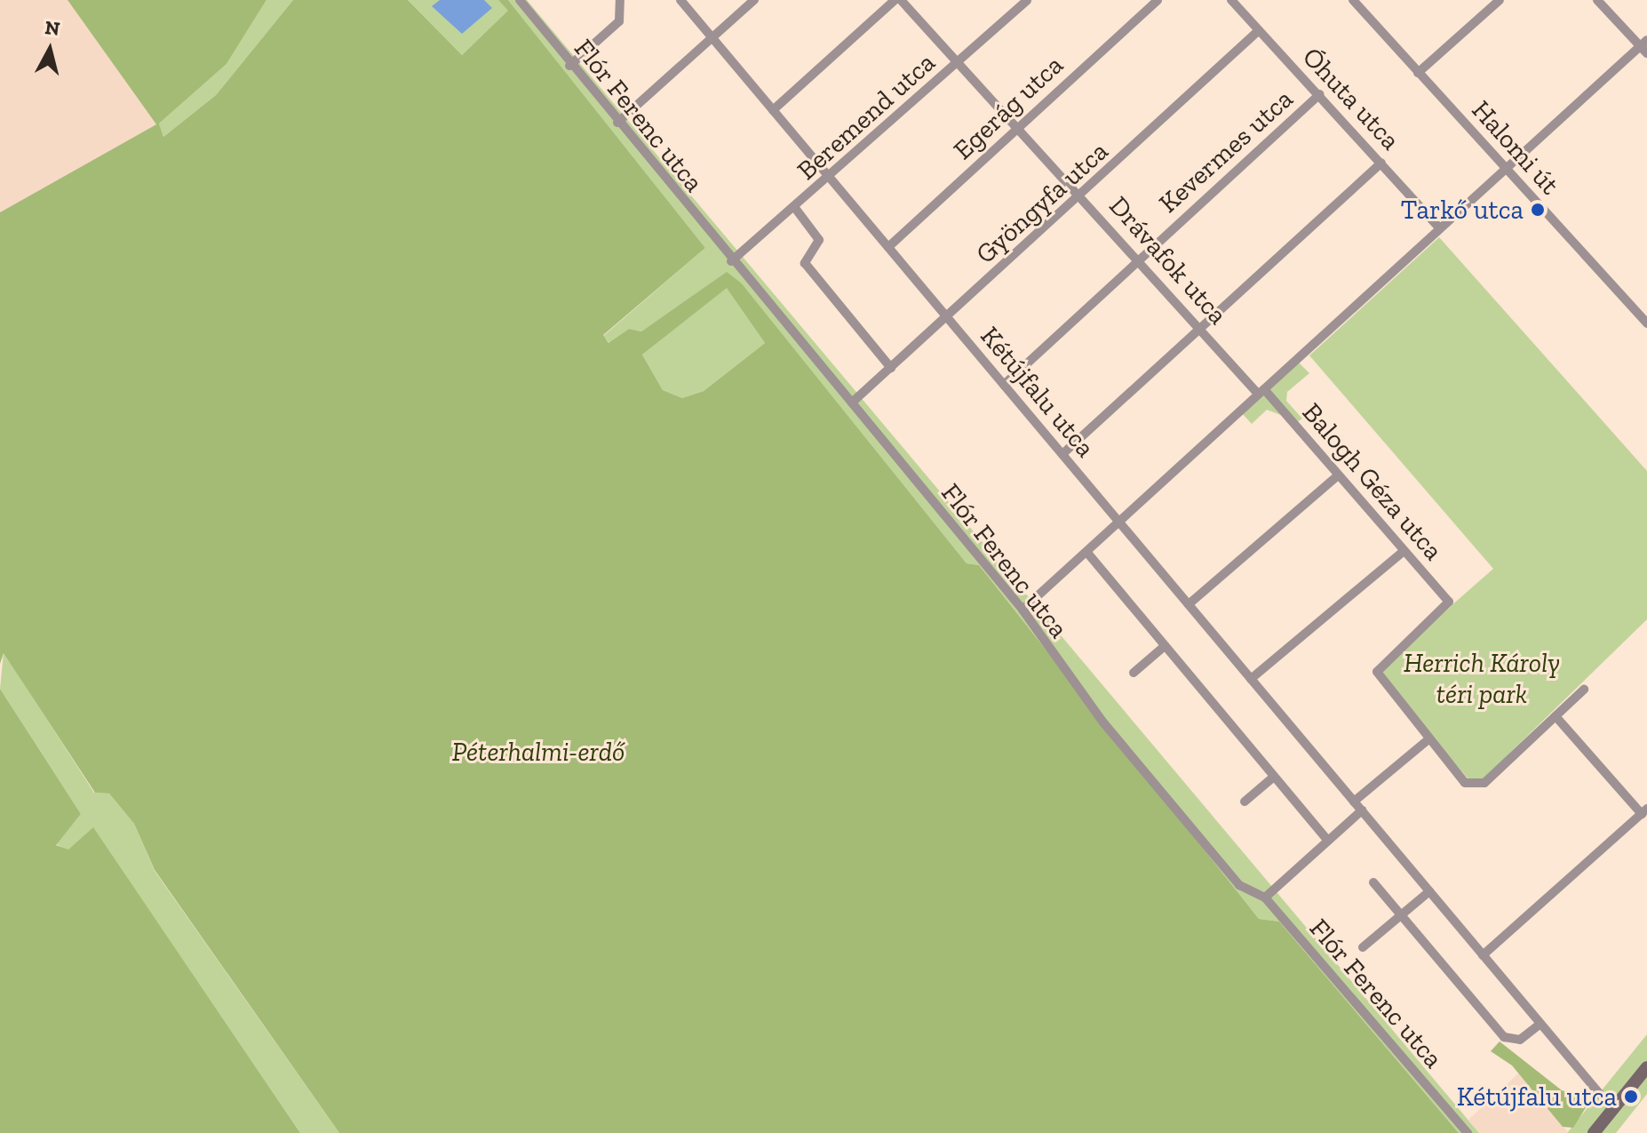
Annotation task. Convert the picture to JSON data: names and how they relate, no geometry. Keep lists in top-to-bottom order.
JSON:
{
  "streets": {
    "street": [
      "Óhuta utca",
      "Egerág utca",
      "Flór Ferenc utca",
      "Beremend utca",
      "Halomi út",
      "Kevermes utca",
      "Gyöngyfa utca",
      "Drávafok utca",
      "Kétújfalu utca",
      "Balogh Géza utca"
    ]
  },
  "crossings": [
    ["Óhuta utca", "Kevermes utca"],
    ["Óhuta utca", "Gyöngyfa utca"],
    ["Egerág utca", "Drávafok utca"],
    ["Egerág utca", "Kétújfalu utca"],
    ["Flór Ferenc utca", "Beremend utca"],
    ["Flór Ferenc utca", "Gyöngyfa utca"],
    ["Beremend utca", "Drávafok utca"],
    ["Beremend utca", "Kétújfalu utca"],
    ["Kevermes utca", "Drávafok utca"],
    ["Kevermes utca", "Kétújfalu utca"],
    ["Gyöngyfa utca", "Drávafok utca"],
    ["Gyöngyfa utca", "Kétújfalu utca"],
    ["Drávafok utca", "Balogh Géza utca"]
  ],
  "parks": ["Herrich Károly téri park", "Péterhalmi-erdő"],
  "places": ["Tarkő utca", "Kétújfalu utca"],
  "north": "top"
}
